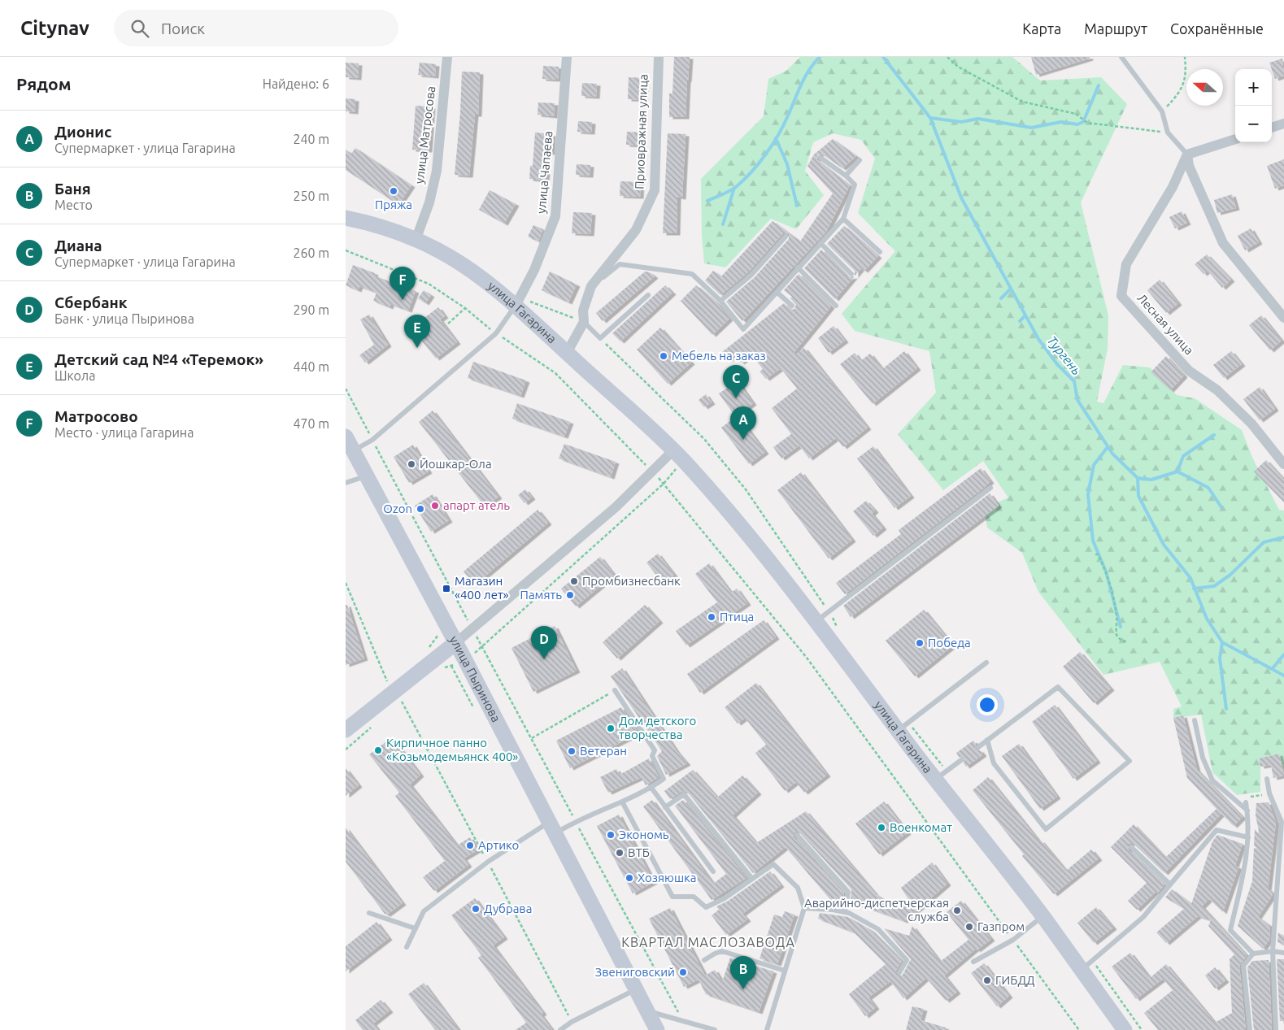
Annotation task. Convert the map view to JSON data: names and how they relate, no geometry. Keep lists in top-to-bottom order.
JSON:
{
  "streets": {
    "street": [
      "Приовражная улица",
      "улица Матросова",
      "улица Чапаева",
      "улица Гагарина",
      "Лесная улица",
      "улица Пыринова"
    ]
  },
  "crossings": [
    ["Приовражная улица", "улица Гагарина"],
    ["улица Матросова", "улица Гагарина"],
    ["улица Чапаева", "улица Гагарина"]
  ],
  "districts": ["КВАРТАЛ МАСЛОЗАВОДА"],
  "water": ["Тургень"],
  "places": {
    "other": [
      "Пряжа",
      "Мебель на заказ",
      "Йошкар-Ола",
      "апарт атель",
      "Ozon",
      "Промбизнесбанк",
      "Память",
      "Птица",
      "Победа",
      "Дом детского творчества",
      "Кирпичное панно «Козьмодемьянск 400»",
      "Ветеран",
      "Военкомат",
      "Экономь",
      "Артико",
      "ВТБ",
      "Хозяюшка",
      "Дубрава",
      "Аварийно-диспетчерская служба",
      "Газпром",
      "Звениговский",
      "ГИБДД"
    ],
    "transit": ["Магазин «400 лет»"]
  },
  "north": "left",
  "page": {
    "header": "Citynav",
    "search": "Поиск",
    "nav": ["Карта", "Маршрут", "Сохранённые"],
    "heading": ["Рядом", "Найдено: 6"],
    "map_buttons": ["+", "−"],
    "list": [
      {
        "mark": "A",
        "name": "Дионис",
        "note": "Супермаркет · улица Гагарина",
        "value": "240 m"
      },
      {
        "mark": "B",
        "name": "Баня",
        "note": "Место",
        "value": "250 m"
      },
      {
        "mark": "C",
        "name": "Диана",
        "note": "Супермаркет · улица Гагарина",
        "value": "260 m"
      },
      {
        "mark": "D",
        "name": "Сбербанк",
        "note": "Банк · улица Пыринова",
        "value": "290 m"
      },
      {
        "mark": "E",
        "name": "Детский сад №4 «Теремок»",
        "note": "Школа",
        "value": "440 m"
      },
      {
        "mark": "F",
        "name": "Матросово",
        "note": "Место · улица Гагарина",
        "value": "470 m"
      }
    ],
    "pins": [
      "F",
      "E",
      "C",
      "A",
      "D",
      "B"
    ]
  }
}
